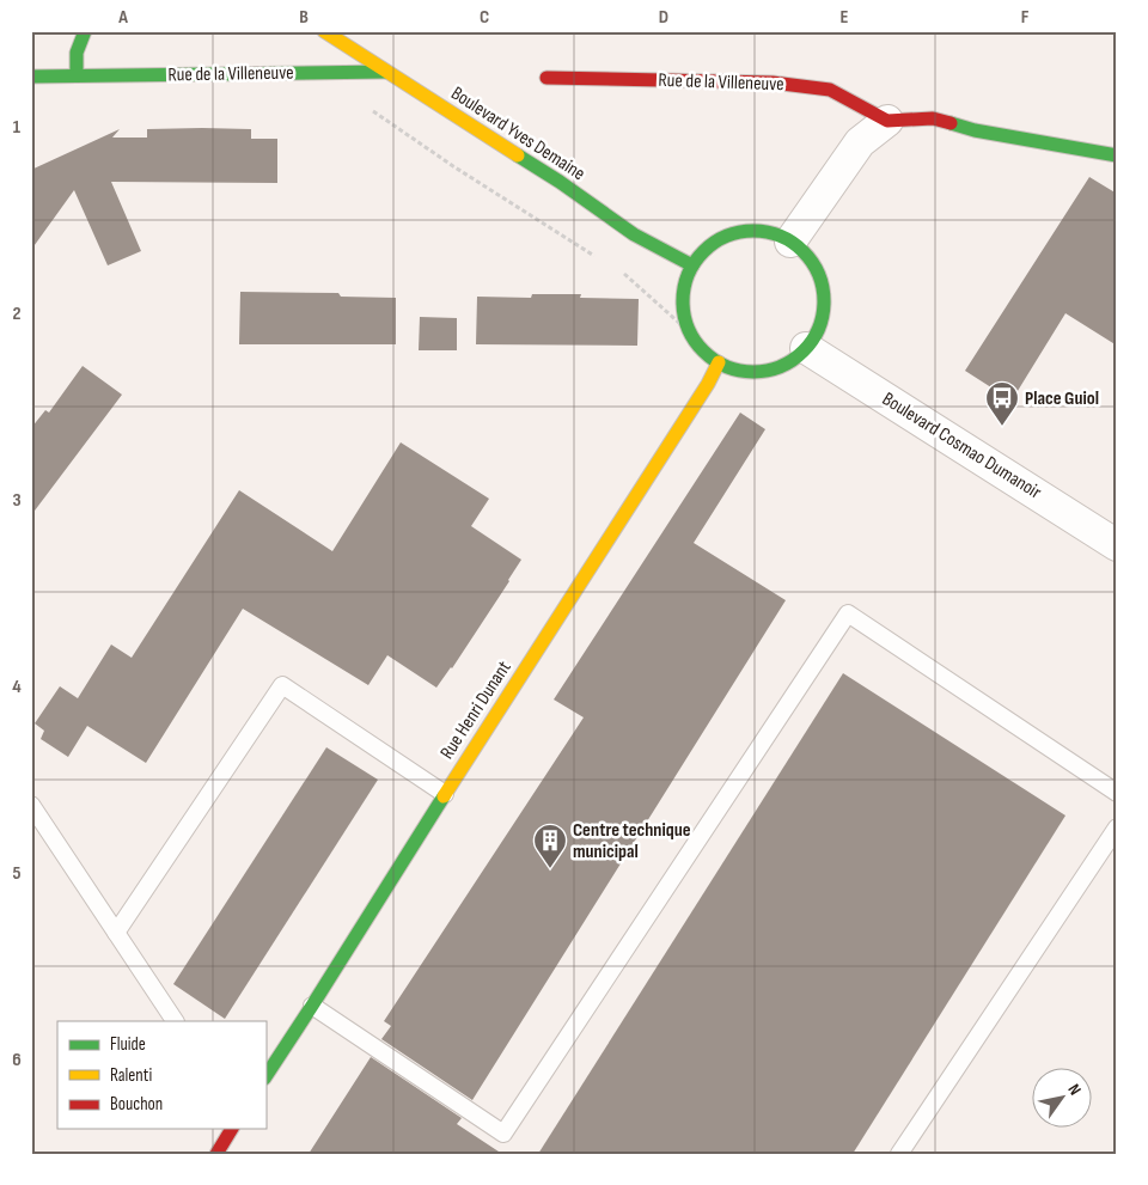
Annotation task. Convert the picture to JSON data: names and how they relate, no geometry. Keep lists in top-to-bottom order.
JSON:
{
  "streets": {
    "street": [
      "Rue de la Villeneuve",
      "Boulevard Yves Demaine",
      "Boulevard Cosmao Dumanoir",
      "Rue Henri Dunant"
    ]
  },
  "crossings": [
    ["Rue de la Villeneuve", "Boulevard Yves Demaine"],
    ["Boulevard Yves Demaine", "Boulevard Cosmao Dumanoir"],
    ["Boulevard Yves Demaine", "Rue Henri Dunant"],
    ["Boulevard Cosmao Dumanoir", "Rue Henri Dunant"]
  ],
  "places": {
    "bus stop": ["Place Guiol"],
    "building": ["Centre technique municipal"]
  },
  "legend": ["Fluide", "Ralenti", "Bouchon"],
  "north": "top right",
  "grid": {
    "columns": [
      "A",
      "B",
      "C",
      "D",
      "E",
      "F"
    ],
    "rows": [
      "1",
      "2",
      "3",
      "4",
      "5",
      "6"
    ]
  }
}
